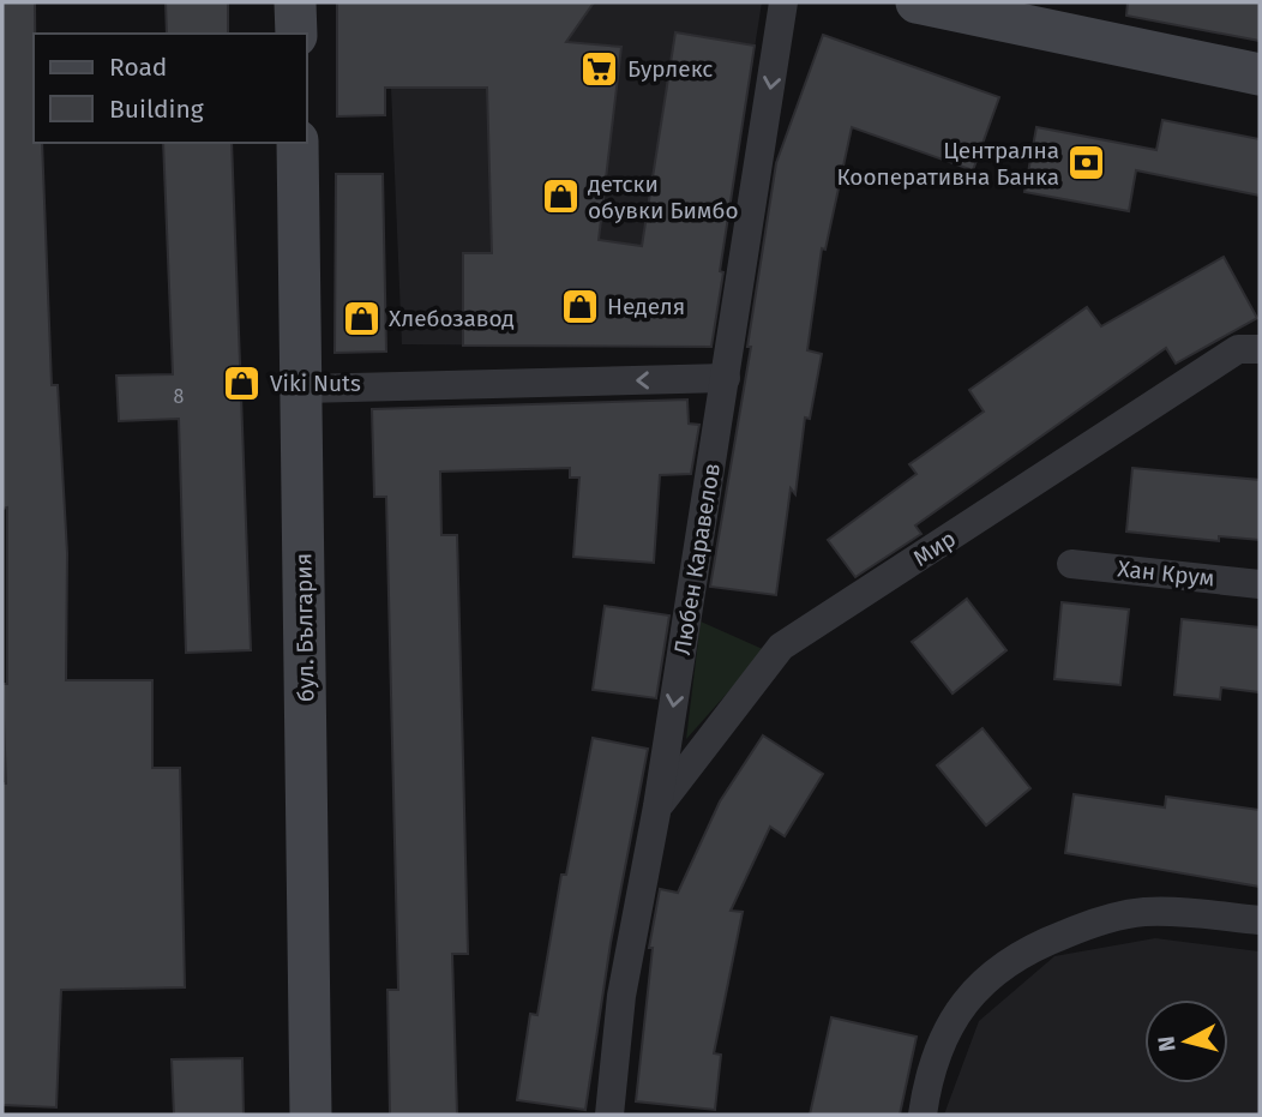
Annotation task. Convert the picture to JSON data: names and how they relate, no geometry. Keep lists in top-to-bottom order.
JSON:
{
  "streets": {
    "main road": ["бул. България"],
    "street": ["Мир", "Любен Каравелов", "Хан Крум"]
  },
  "crossings": [
    ["Мир", "Любен Каравелов"]
  ],
  "one_way": ["Любен Каравелов"],
  "places": {
    "supermarket": ["Бурлекс"],
    "bank": ["Централна Кооперативна Банка"],
    "shop": [
      "детски обувки Бимбо",
      "Неделя",
      "Хлебозавод",
      "Viki Nuts"
    ]
  },
  "house_numbers": ["8"],
  "legend": ["Road", "Building"],
  "north": "left"
}
